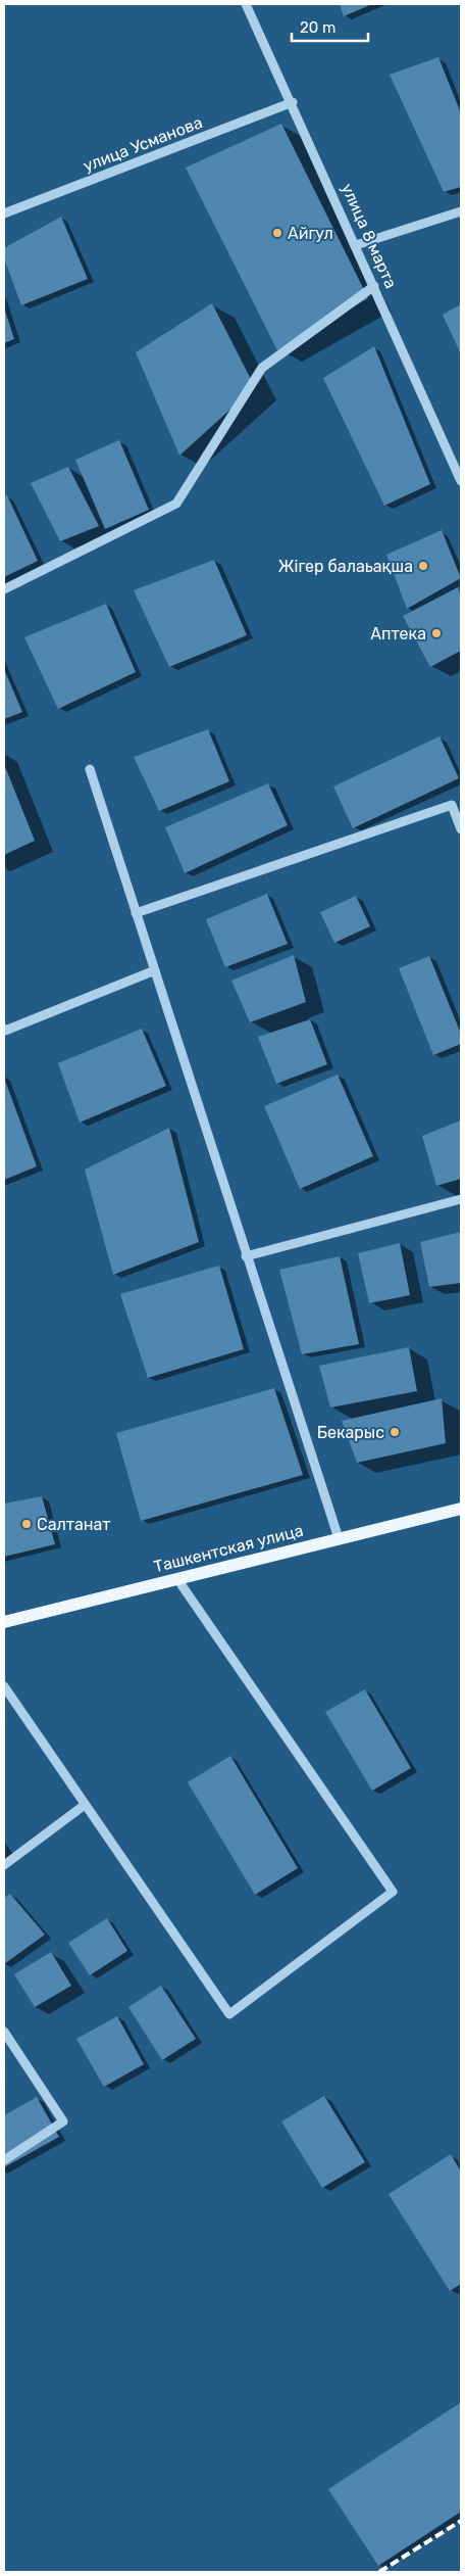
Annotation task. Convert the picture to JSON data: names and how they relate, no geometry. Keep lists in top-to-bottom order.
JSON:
{
  "streets": {
    "main road": ["Ташкентская улица"],
    "street": ["улица Усманова", "улица 8 марта"]
  },
  "crossings": [
    ["улица Усманова", "улица 8 марта"]
  ],
  "places": [
    "Айгул",
    "Жігер балаьақша",
    "Аптека",
    "Бекарыс",
    "Салтанат"
  ],
  "scale_bar": "20 m"
}
